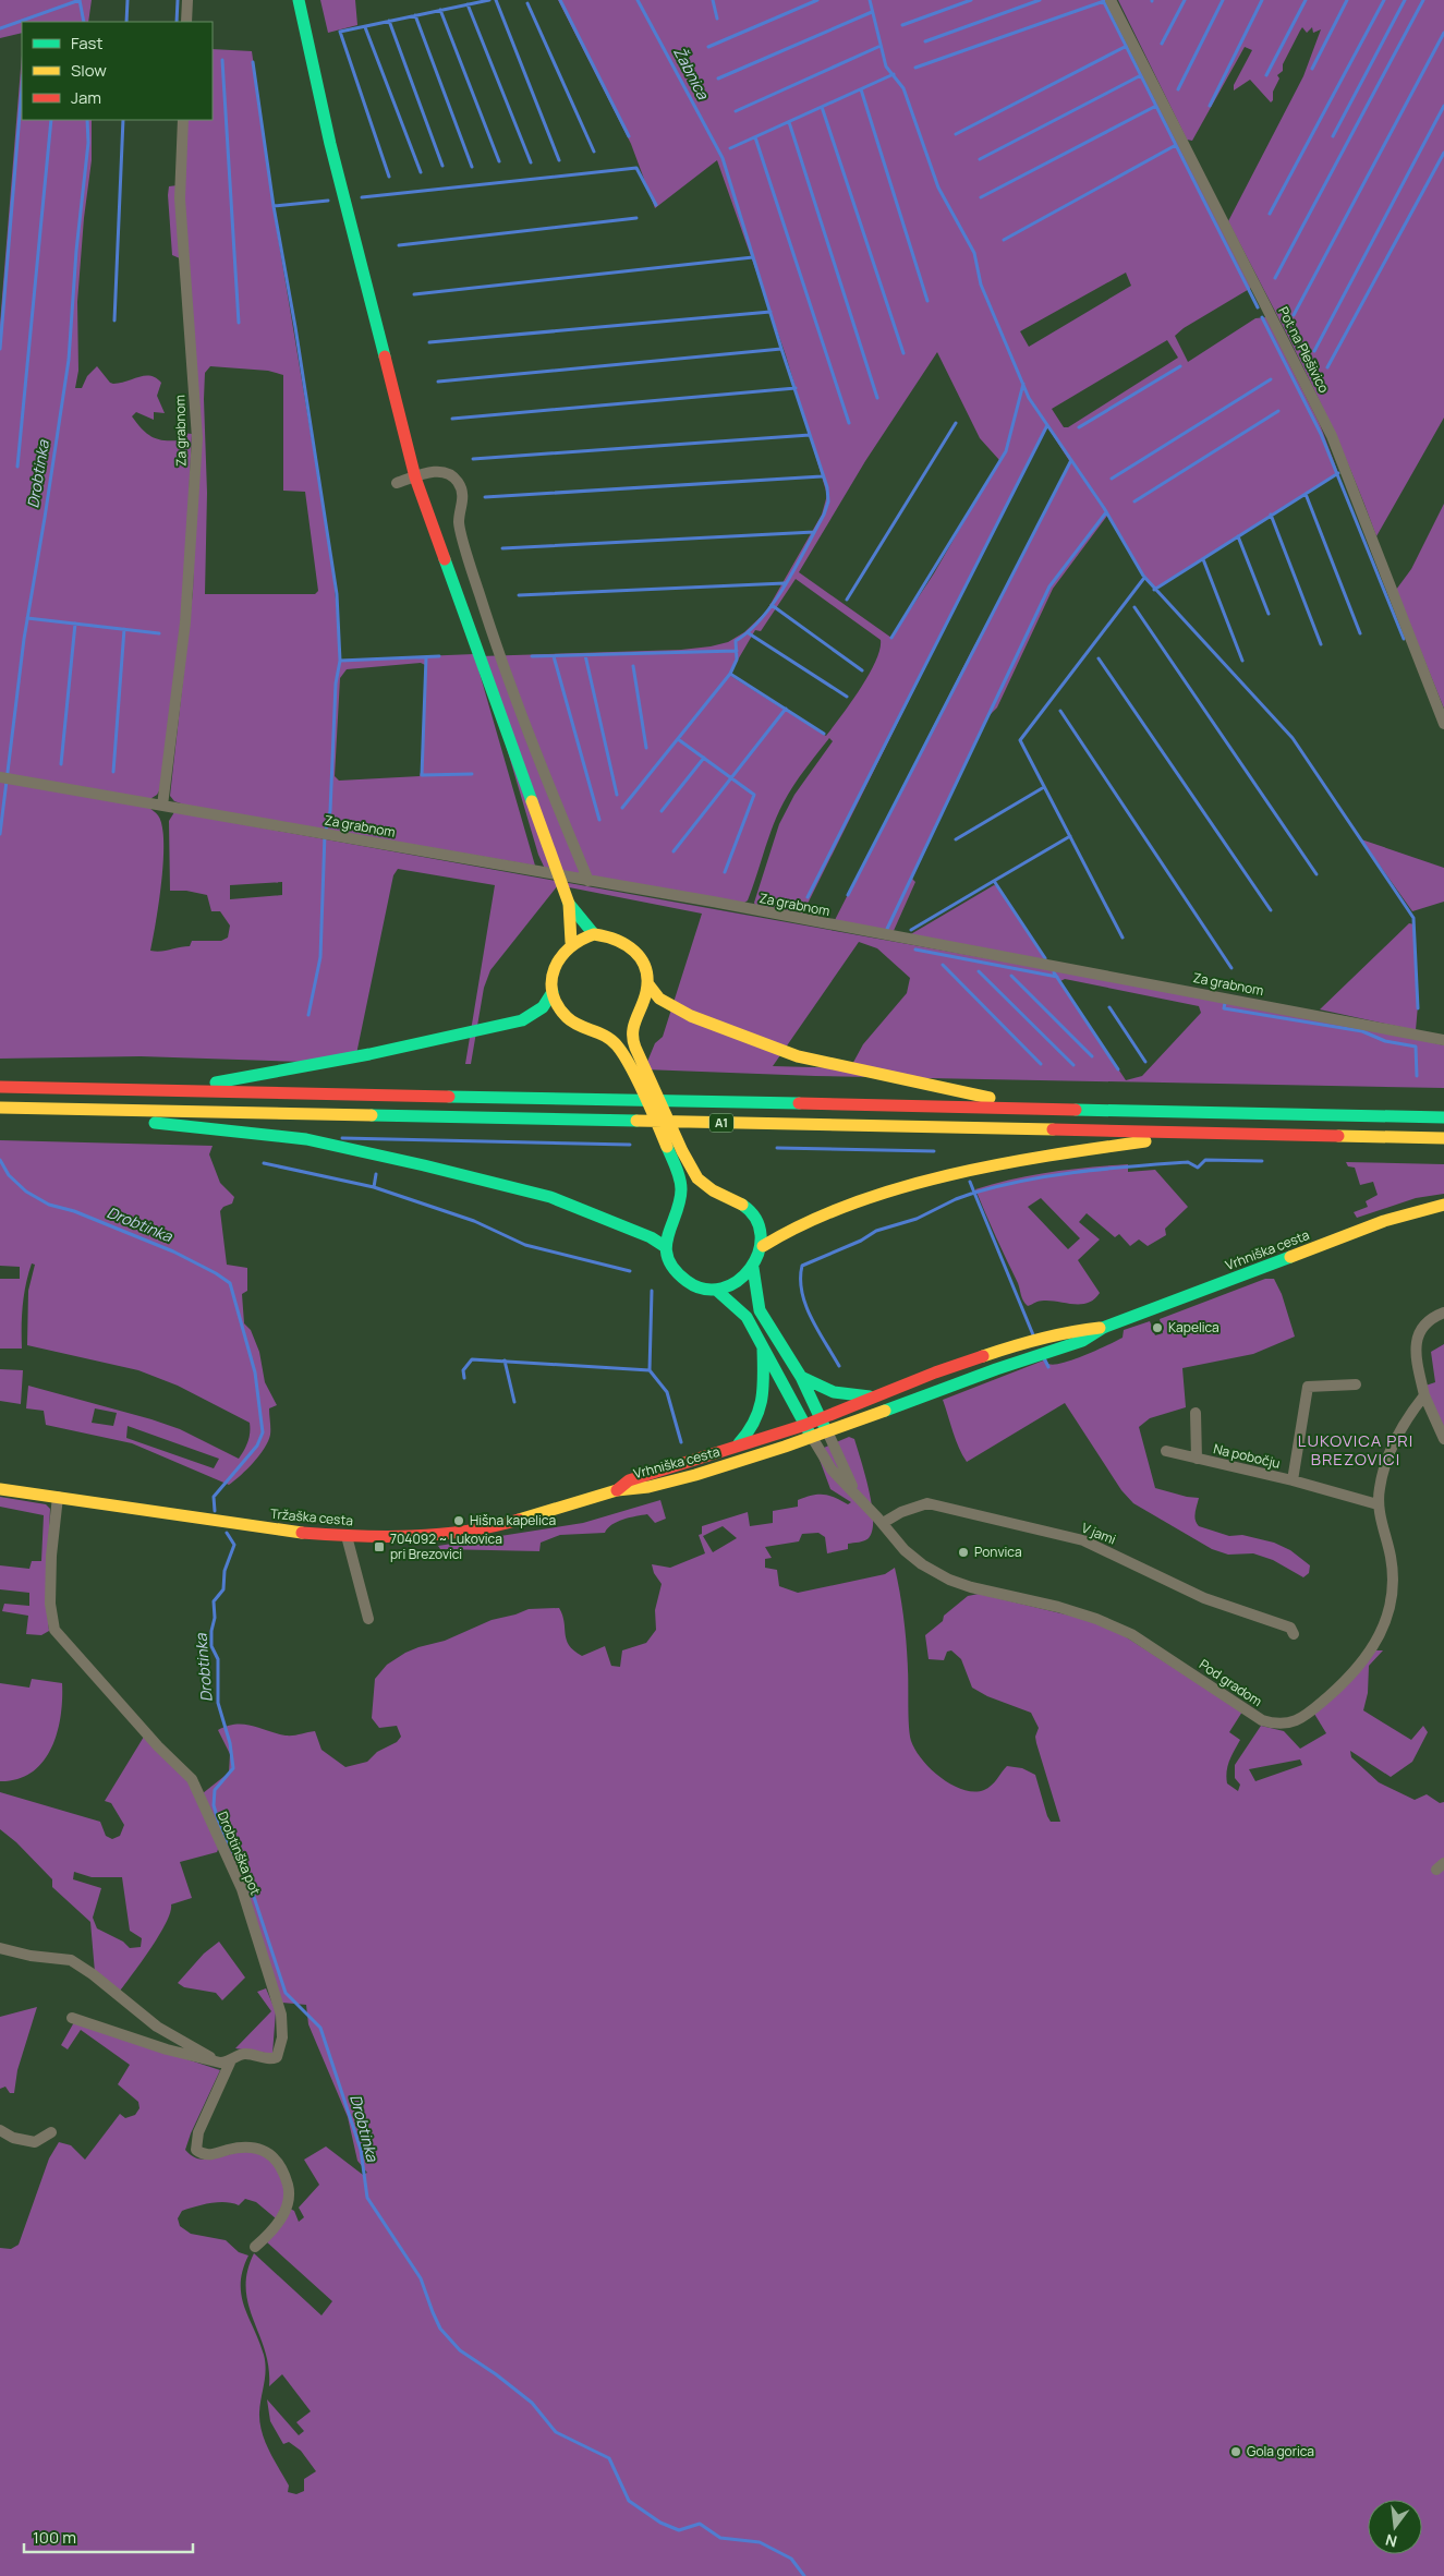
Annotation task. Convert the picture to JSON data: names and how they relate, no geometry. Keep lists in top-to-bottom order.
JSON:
{
  "streets": {
    "main road": ["A1", "Vrhniška cesta", "Tržaška cesta"],
    "street": [
      "Pot na Plešivico",
      "Za grabnom",
      "Na pobočju",
      "V jami",
      "Pod gradom",
      "Drobtinška pot"
    ]
  },
  "crossings": [
    ["Vrhniška cesta", "Tržaška cesta"],
    ["Vrhniška cesta", "Pod gradom"],
    ["Na pobočju", "Pod gradom"],
    ["Tržaška cesta", "Drobtinška pot"],
    ["V jami", "Pod gradom"]
  ],
  "districts": ["LUKOVICA PRI BREZOVICI"],
  "water": ["Žabnica", "Drobtinka"],
  "places": {
    "other": [
      "Kapelica",
      "Hišna kapelica",
      "Ponvica",
      "Gola gorica"
    ],
    "transit": ["704092 ~ Lukovica pri Brezovici"]
  },
  "legend": ["Fast", "Slow", "Jam"],
  "scale_bar": "100 m",
  "north": "bottom"
}
